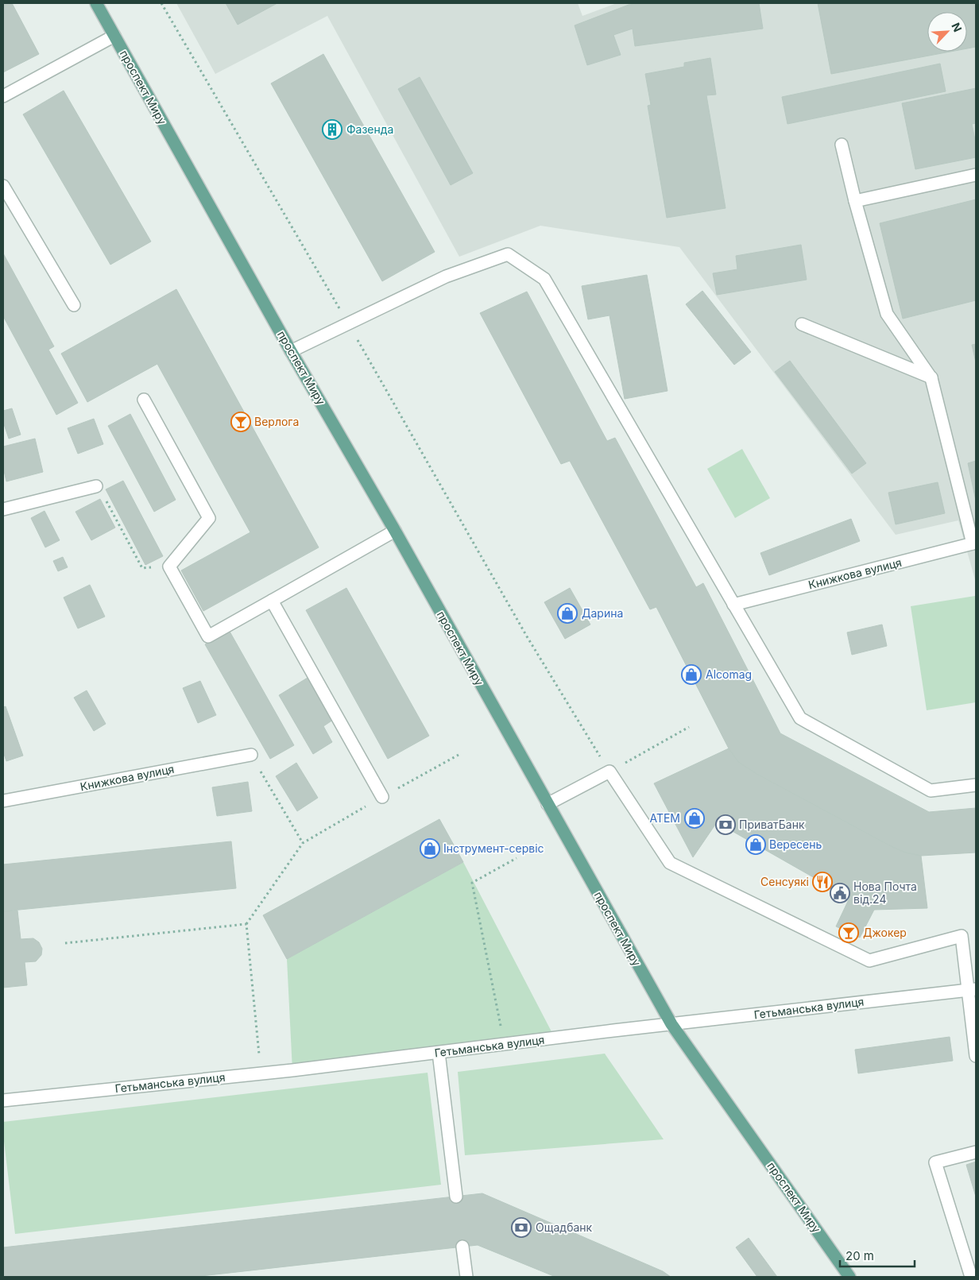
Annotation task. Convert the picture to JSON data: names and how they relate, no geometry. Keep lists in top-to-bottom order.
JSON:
{
  "streets": {
    "main road": ["проспект Миру"],
    "street": ["Книжкова вулиця", "Гетьманська вулиця"]
  },
  "crossings": [
    ["проспект Миру", "Гетьманська вулиця"]
  ],
  "places": {
    "building": ["Фазенда"],
    "bar": ["Beрлога", "Джокер"],
    "shop": [
      "Дарина",
      "Alcomag",
      "АТЕМ",
      "Вересень",
      "Інструмент-сервіс"
    ],
    "bank": ["ПриватБанк", "Ощадбанк"],
    "restaurant": ["Сенсуякі"],
    "public building": ["Нова Почта від.24"]
  },
  "scale_bar": "20 m",
  "north": "top right"
}
